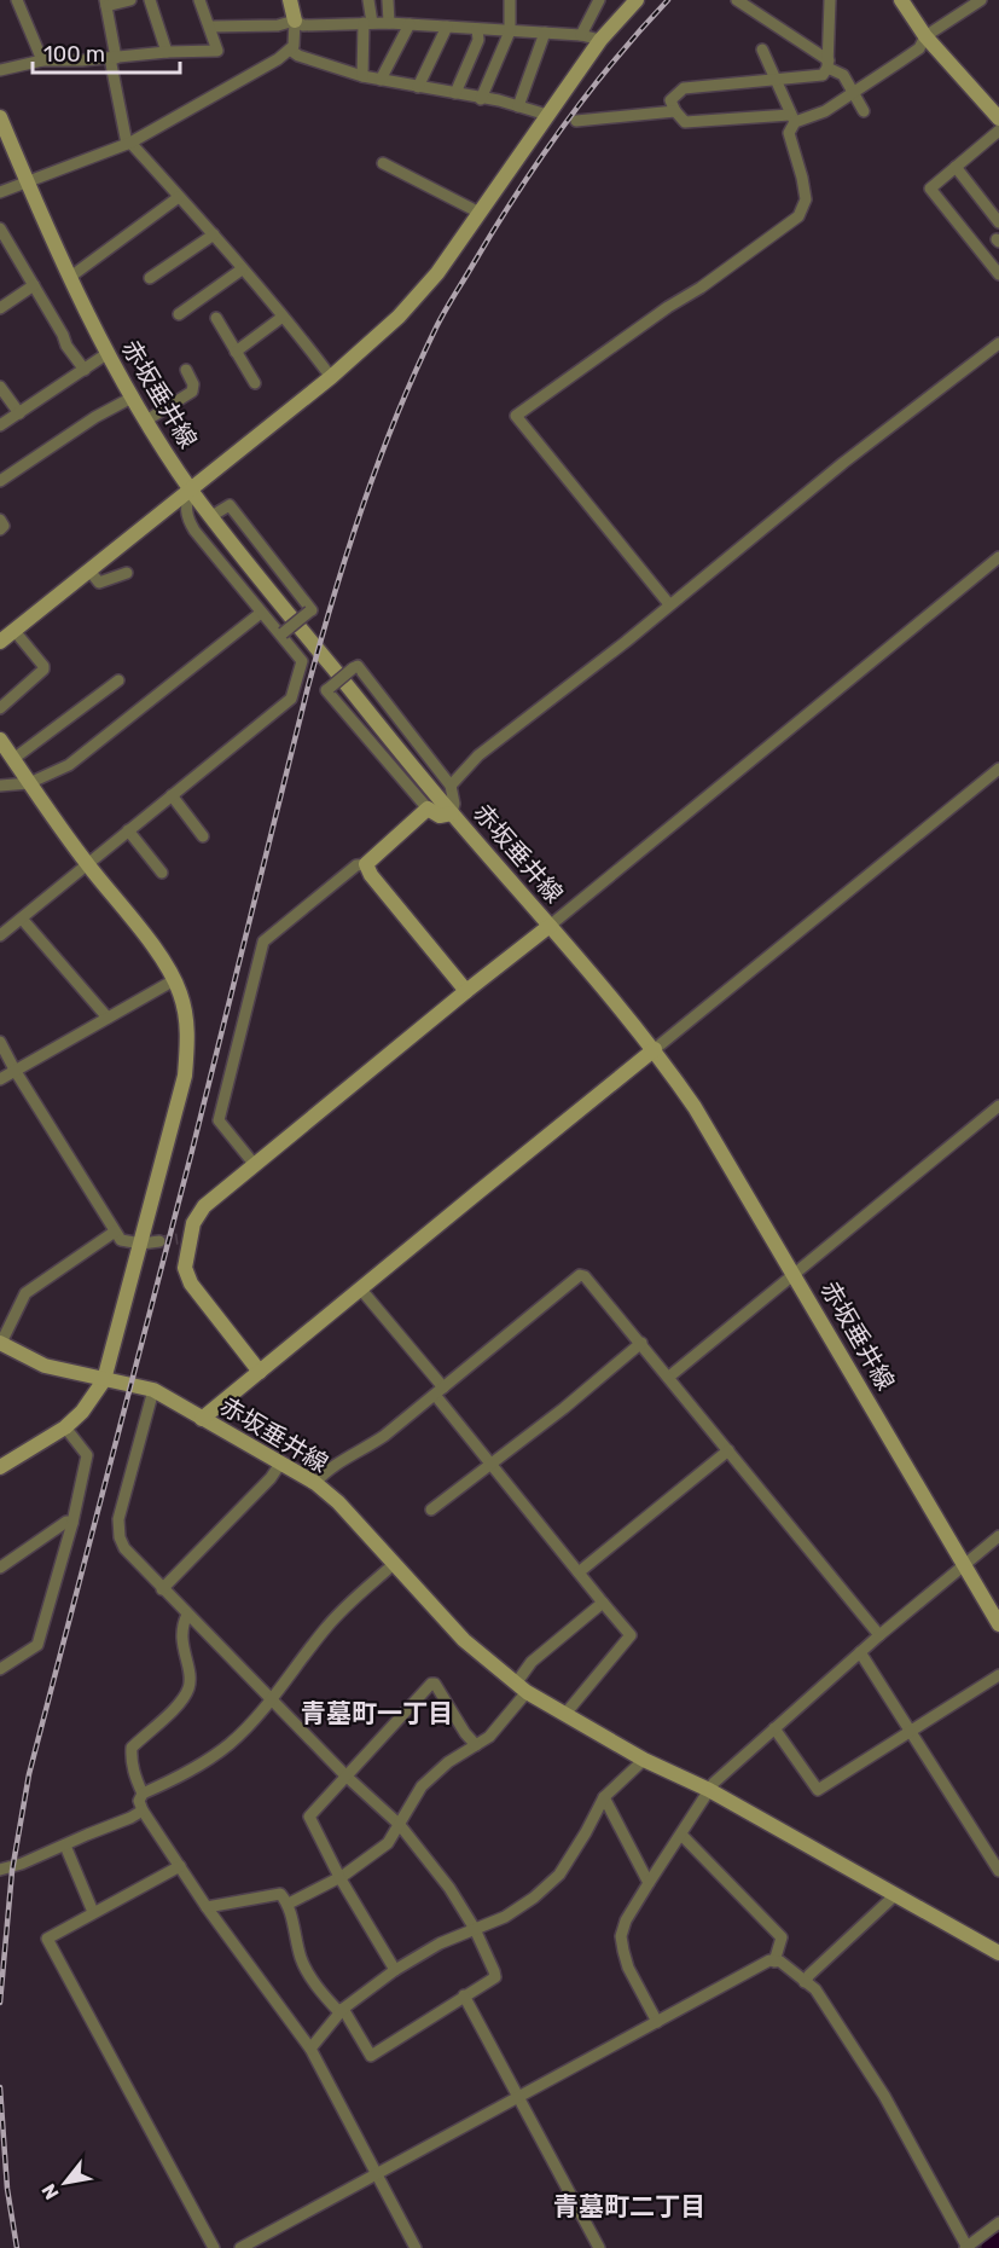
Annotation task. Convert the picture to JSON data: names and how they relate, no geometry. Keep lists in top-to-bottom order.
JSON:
{
  "streets": {
    "street": ["赤坂垂井線"]
  },
  "districts": ["青墓町一丁目", "青墓町二丁目"],
  "scale_bar": "100 m",
  "north": "bottom left"
}
